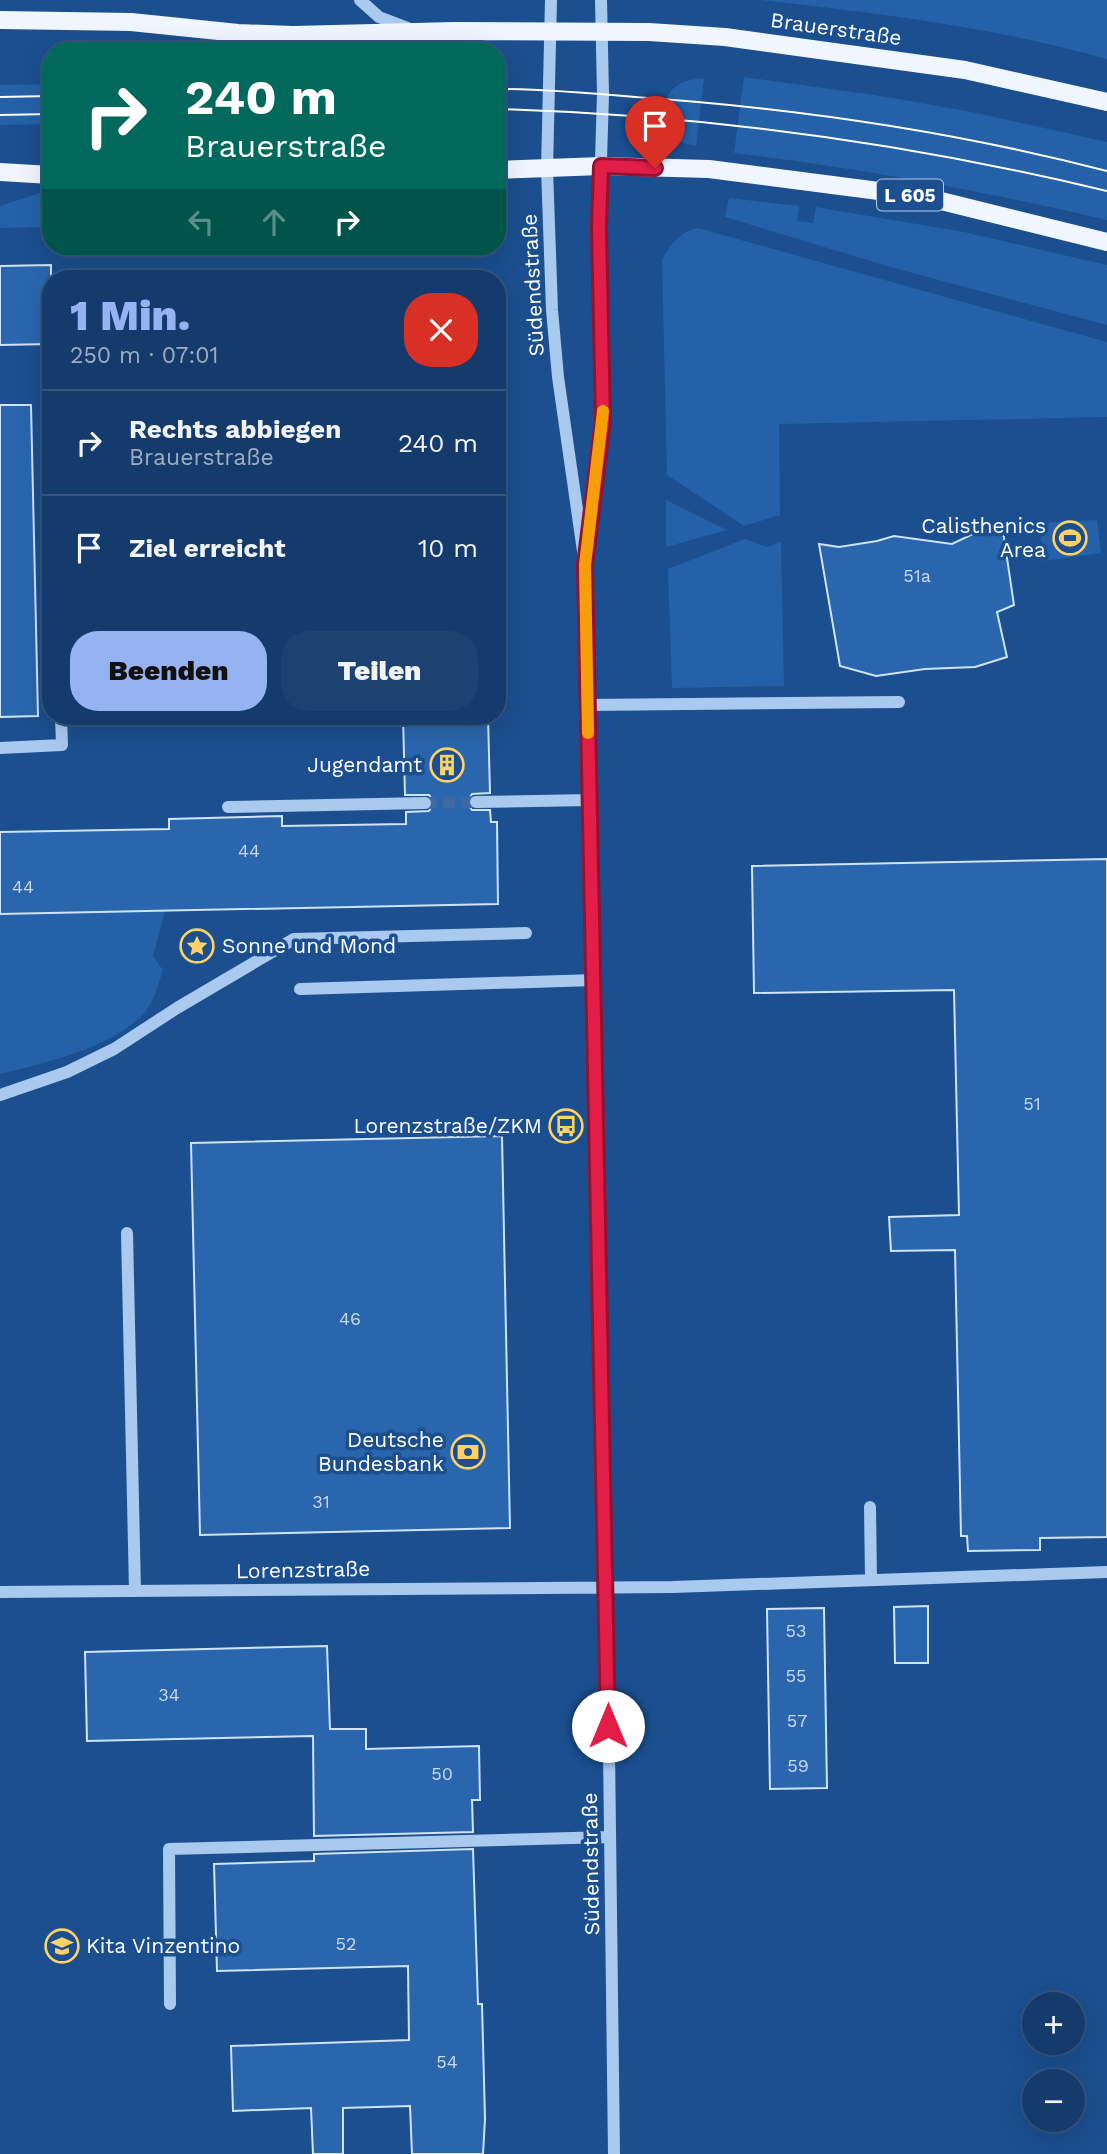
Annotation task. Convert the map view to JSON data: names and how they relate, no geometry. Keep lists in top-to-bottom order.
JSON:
{
  "streets": {
    "main road": ["Brauerstraße", "L 605"],
    "street": ["Südendstraße", "Lorenzstraße"]
  },
  "crossings": [
    ["Brauerstraße", "Südendstraße"],
    ["L 605", "Südendstraße"],
    ["Südendstraße", "Lorenzstraße"]
  ],
  "places": {
    "sports": ["Calisthenics Area"],
    "building": ["Jugendamt"],
    "place": ["Sonne und Mond"],
    "bus stop": ["Lorenzstraße/ZKM"],
    "bank": ["Deutsche Bundesbank"],
    "school or university": ["Kita Vinzentino"]
  },
  "house_numbers": [
    "51a",
    "44",
    "44",
    "51",
    "46",
    "31",
    "53",
    "55",
    "34",
    "57",
    "59",
    "50",
    "52",
    "54"
  ],
  "page": {
    "turn": ["240 m", "Brauerstraße"],
    "heading": ["1 Min.", "250 m · 07:01"],
    "list": [
      {
        "name": "Rechts abbiegen",
        "note": "Brauerstraße",
        "value": "240 m"
      },
      {
        "name": "Ziel erreicht",
        "value": "10 m"
      }
    ],
    "buttons": ["Beenden", "Teilen"],
    "map_buttons": ["+", "−"]
  }
}
